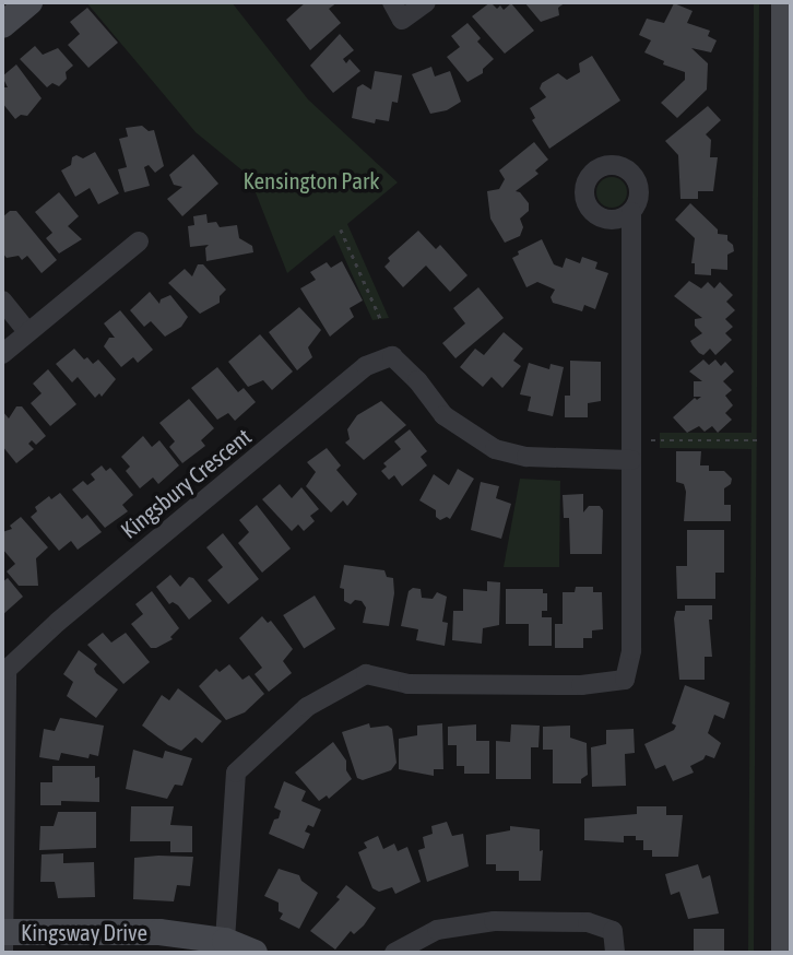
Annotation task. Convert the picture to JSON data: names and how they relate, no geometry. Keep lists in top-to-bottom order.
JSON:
{
  "streets": {
    "street": ["Kingsbury Crescent", "Kingsway Drive"]
  },
  "crossings": [
    ["Kingsbury Crescent", "Kingsway Drive"]
  ],
  "parks": ["Kensington Park"]
}
